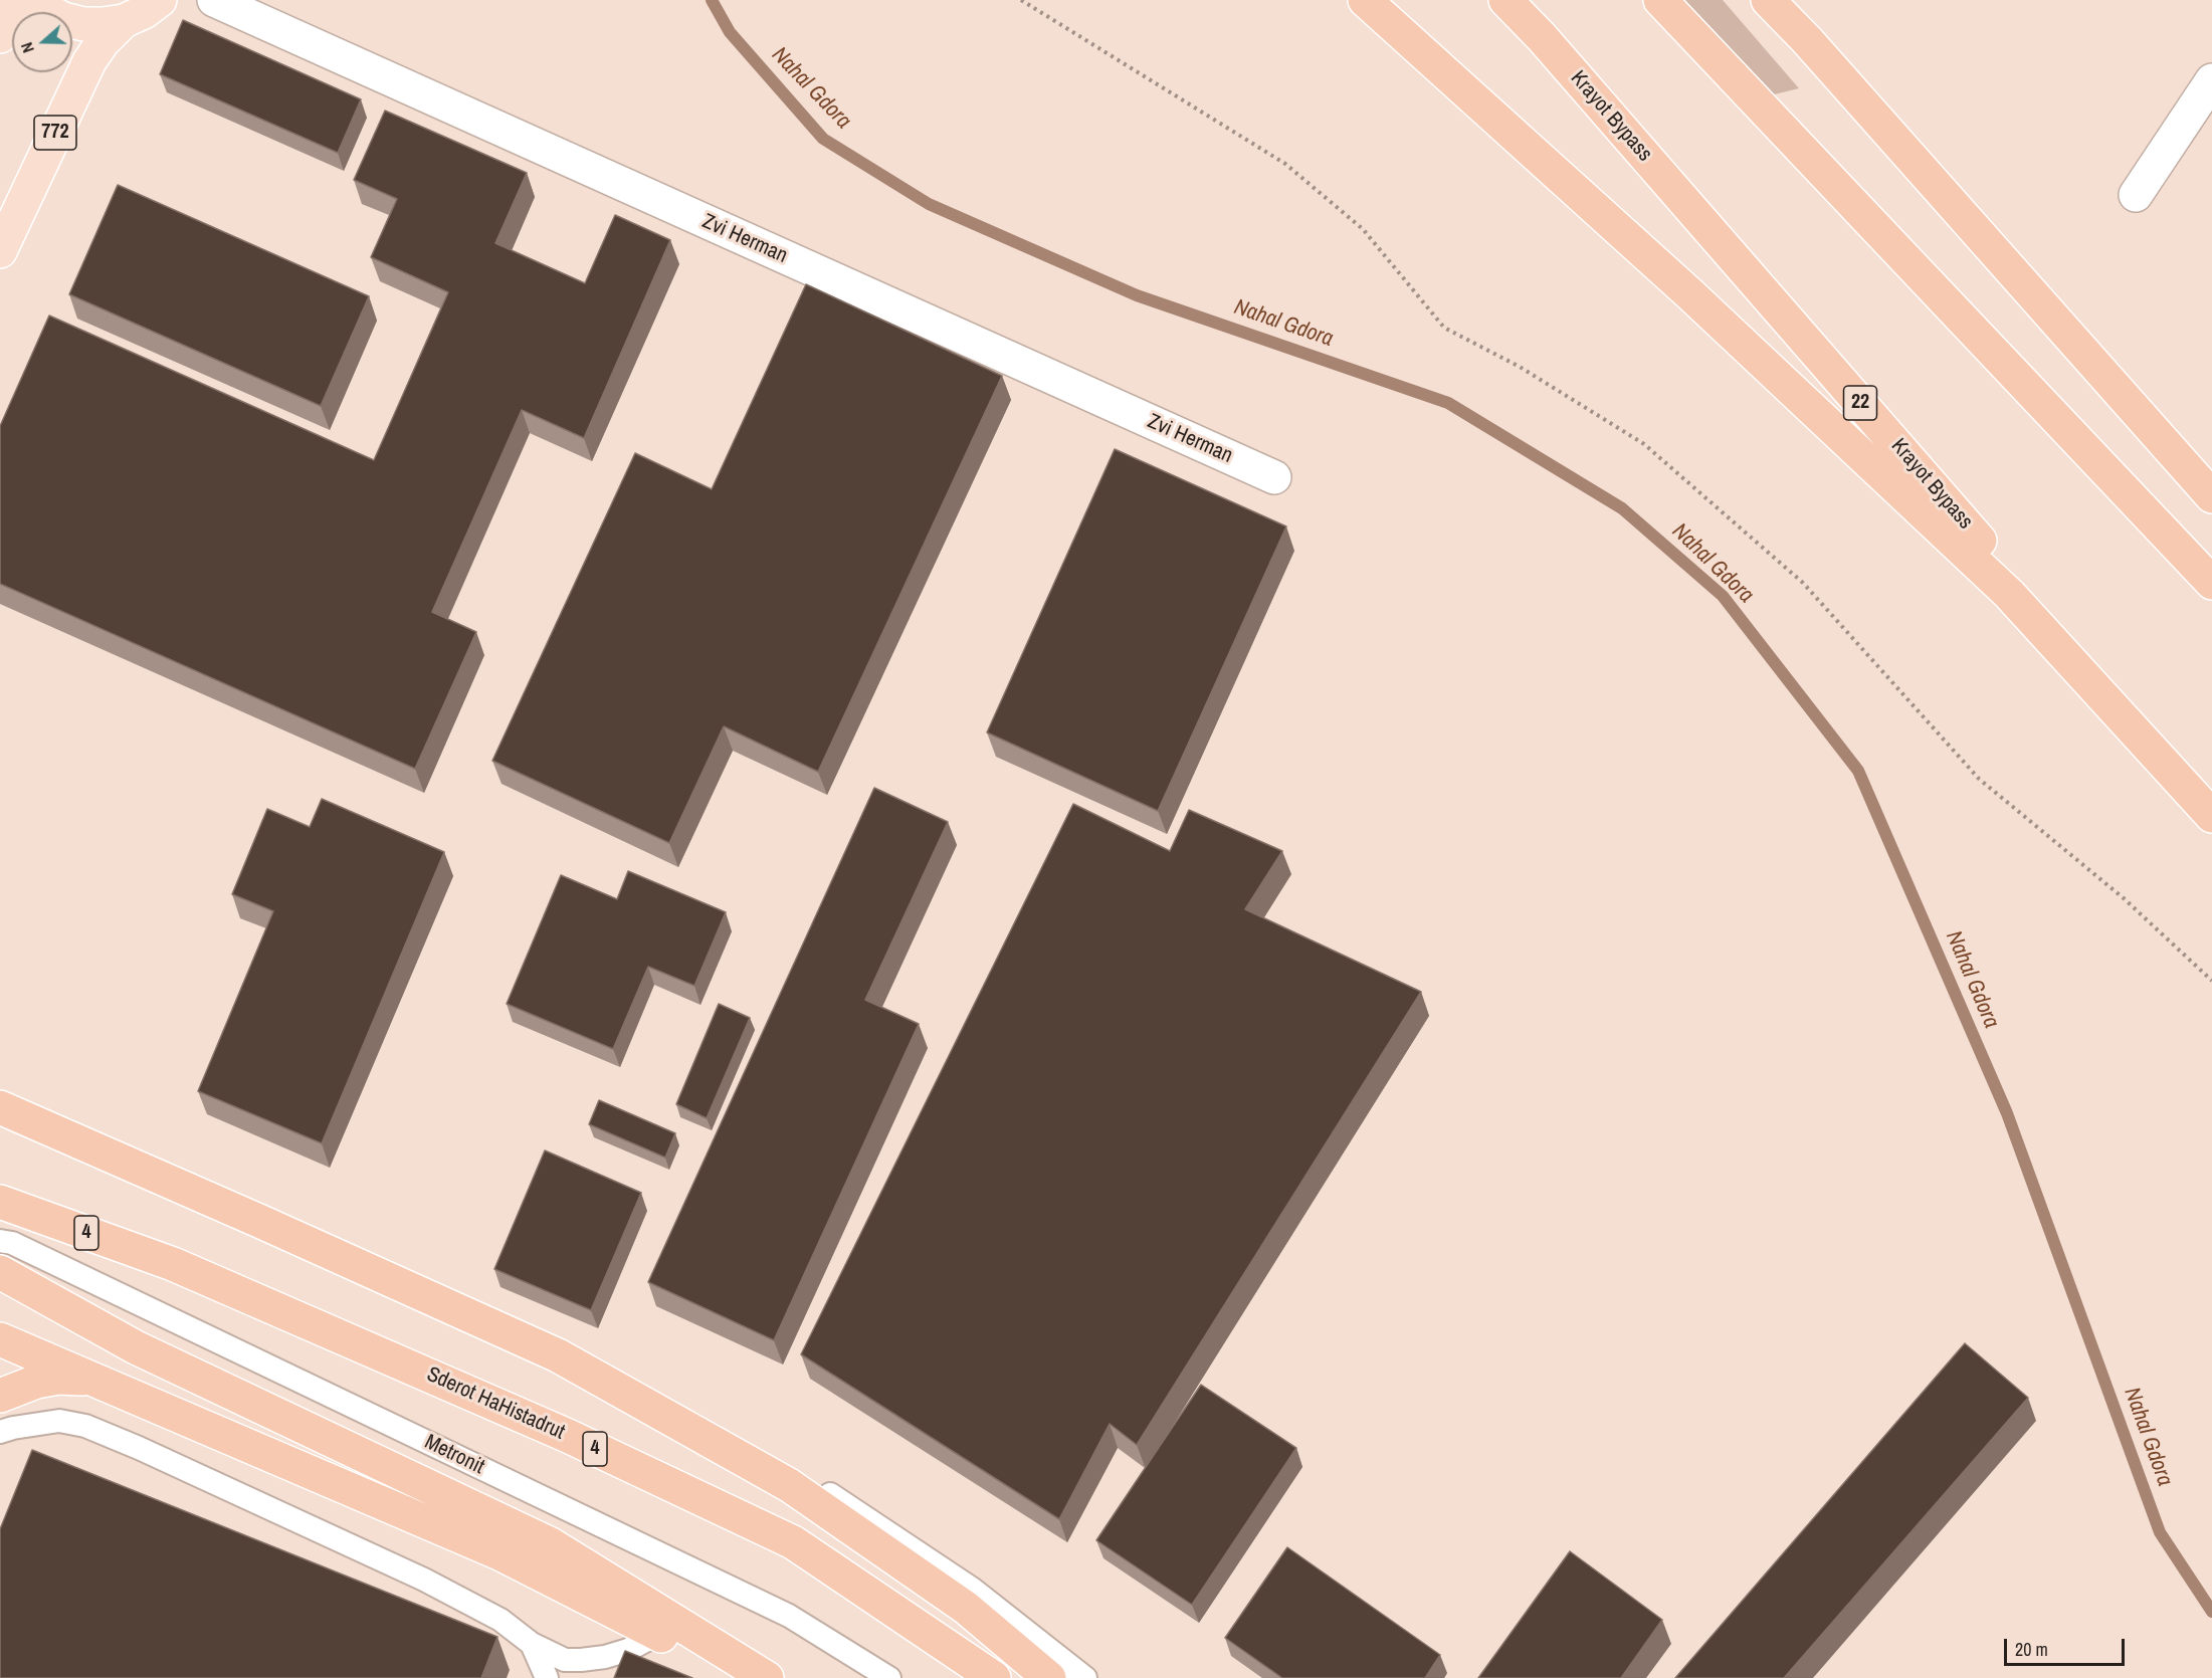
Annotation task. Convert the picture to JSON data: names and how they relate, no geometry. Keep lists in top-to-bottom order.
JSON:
{
  "streets": {
    "highway": [
      "Krayot Bypass",
      "22",
      "4",
      "Sderot HaHistadrut"
    ],
    "main road": ["772"],
    "street": ["Zvi Herman"],
    "lane": ["Metronit"]
  },
  "water": ["Nahal Gdora"],
  "scale_bar": "20 m",
  "north": "left"
}
